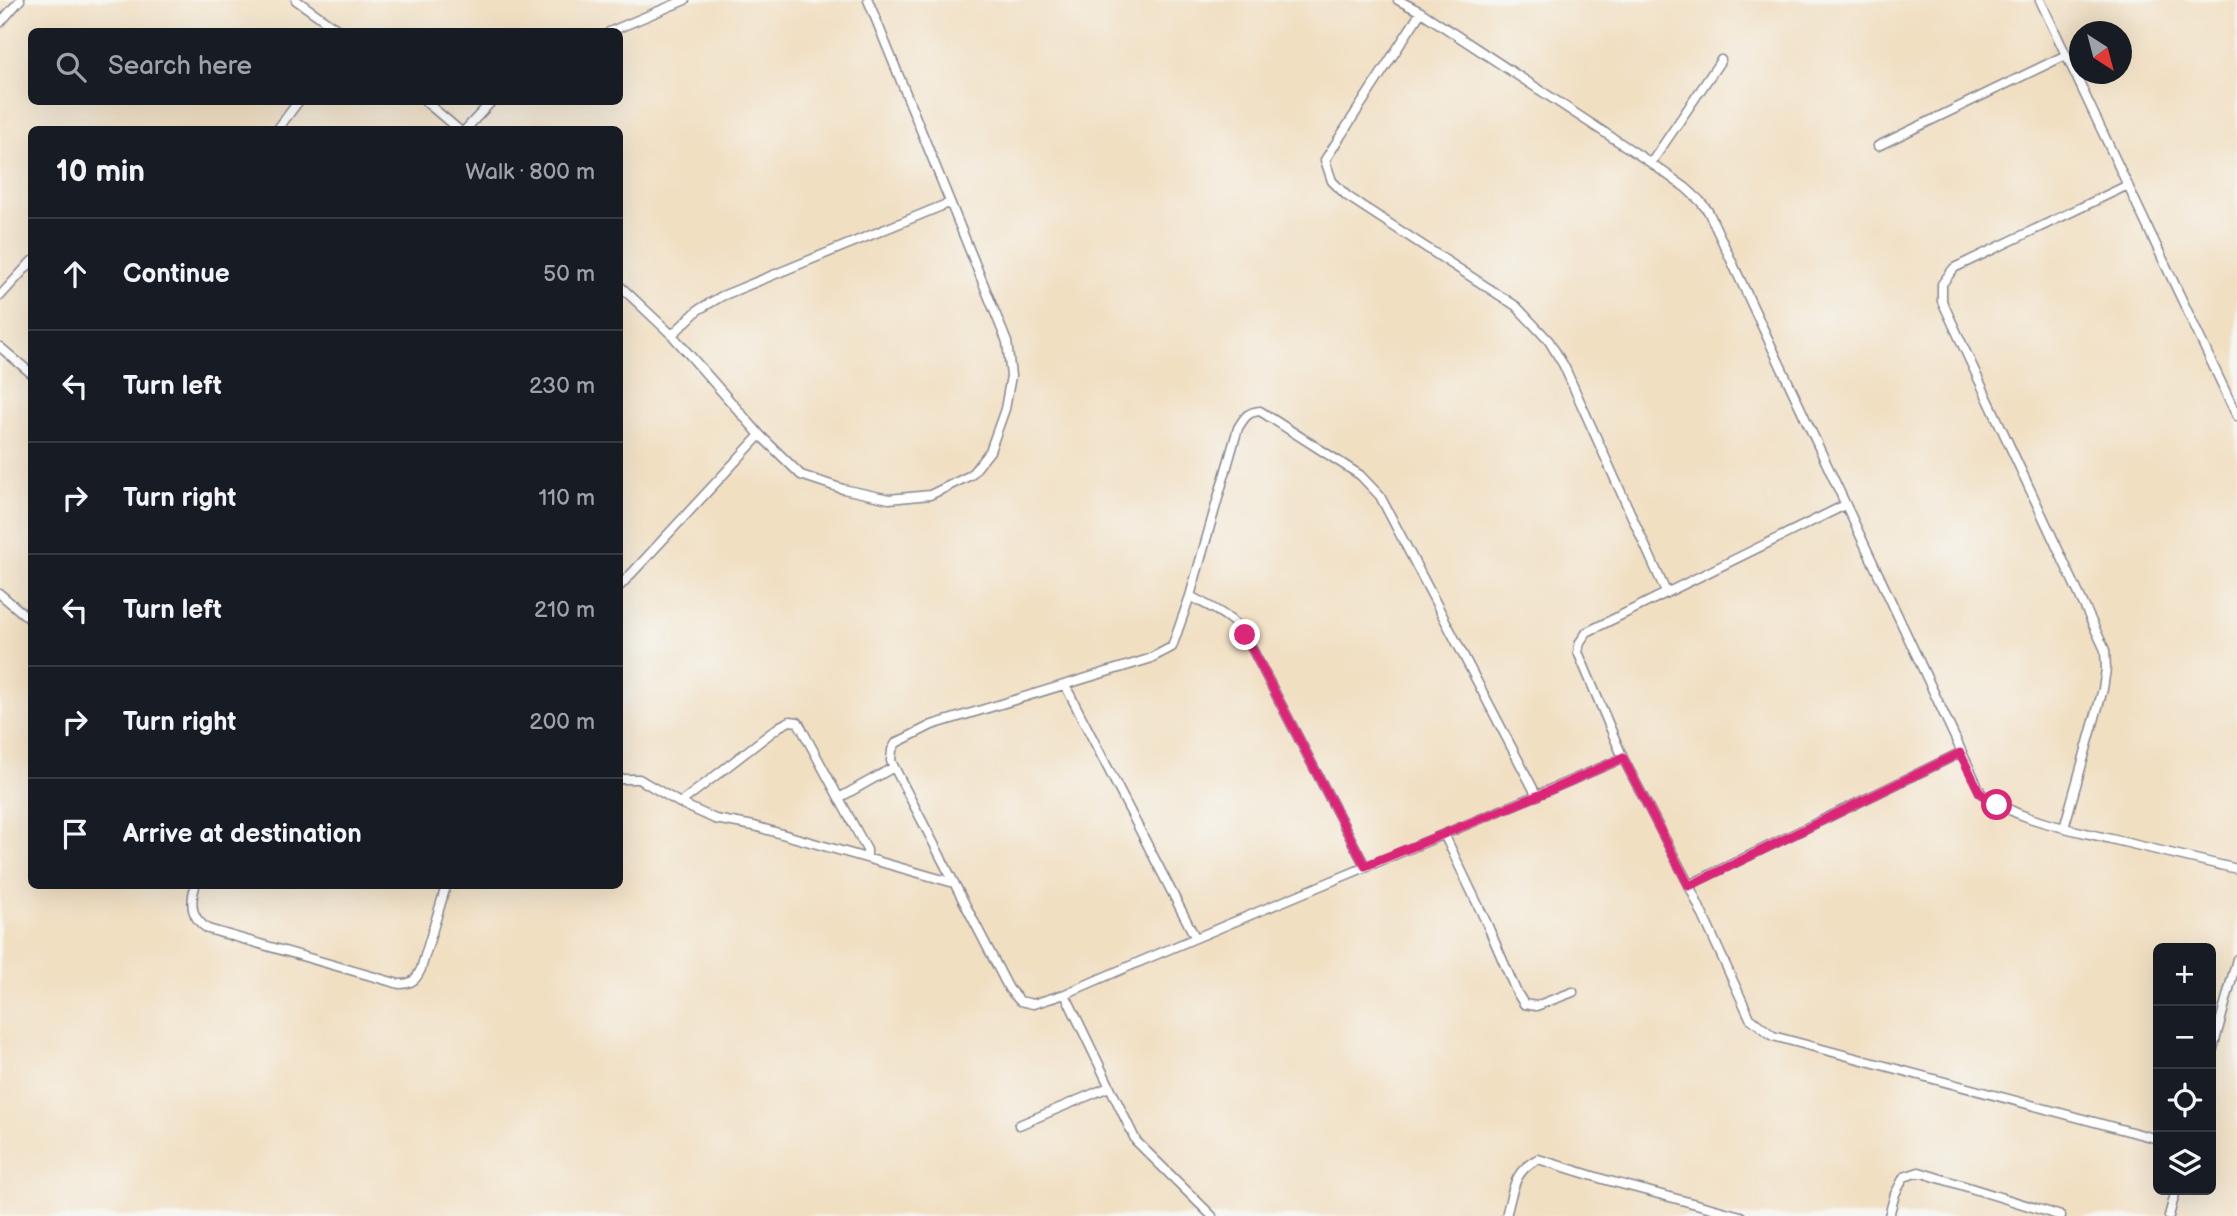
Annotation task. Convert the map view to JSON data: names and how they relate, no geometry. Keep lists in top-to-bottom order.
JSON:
{
  "north": "bottom right",
  "page": {
    "search": "Search here",
    "heading": ["10 min", "Walk · 800 m"],
    "list": [
      ["Continue", "50 m"],
      ["Turn left", "230 m"],
      ["Turn right", "110 m"],
      ["Turn left", "210 m"],
      ["Turn right", "200 m"],
      "Arrive at destination"
    ],
    "map_buttons": ["+", "−"]
  }
}
